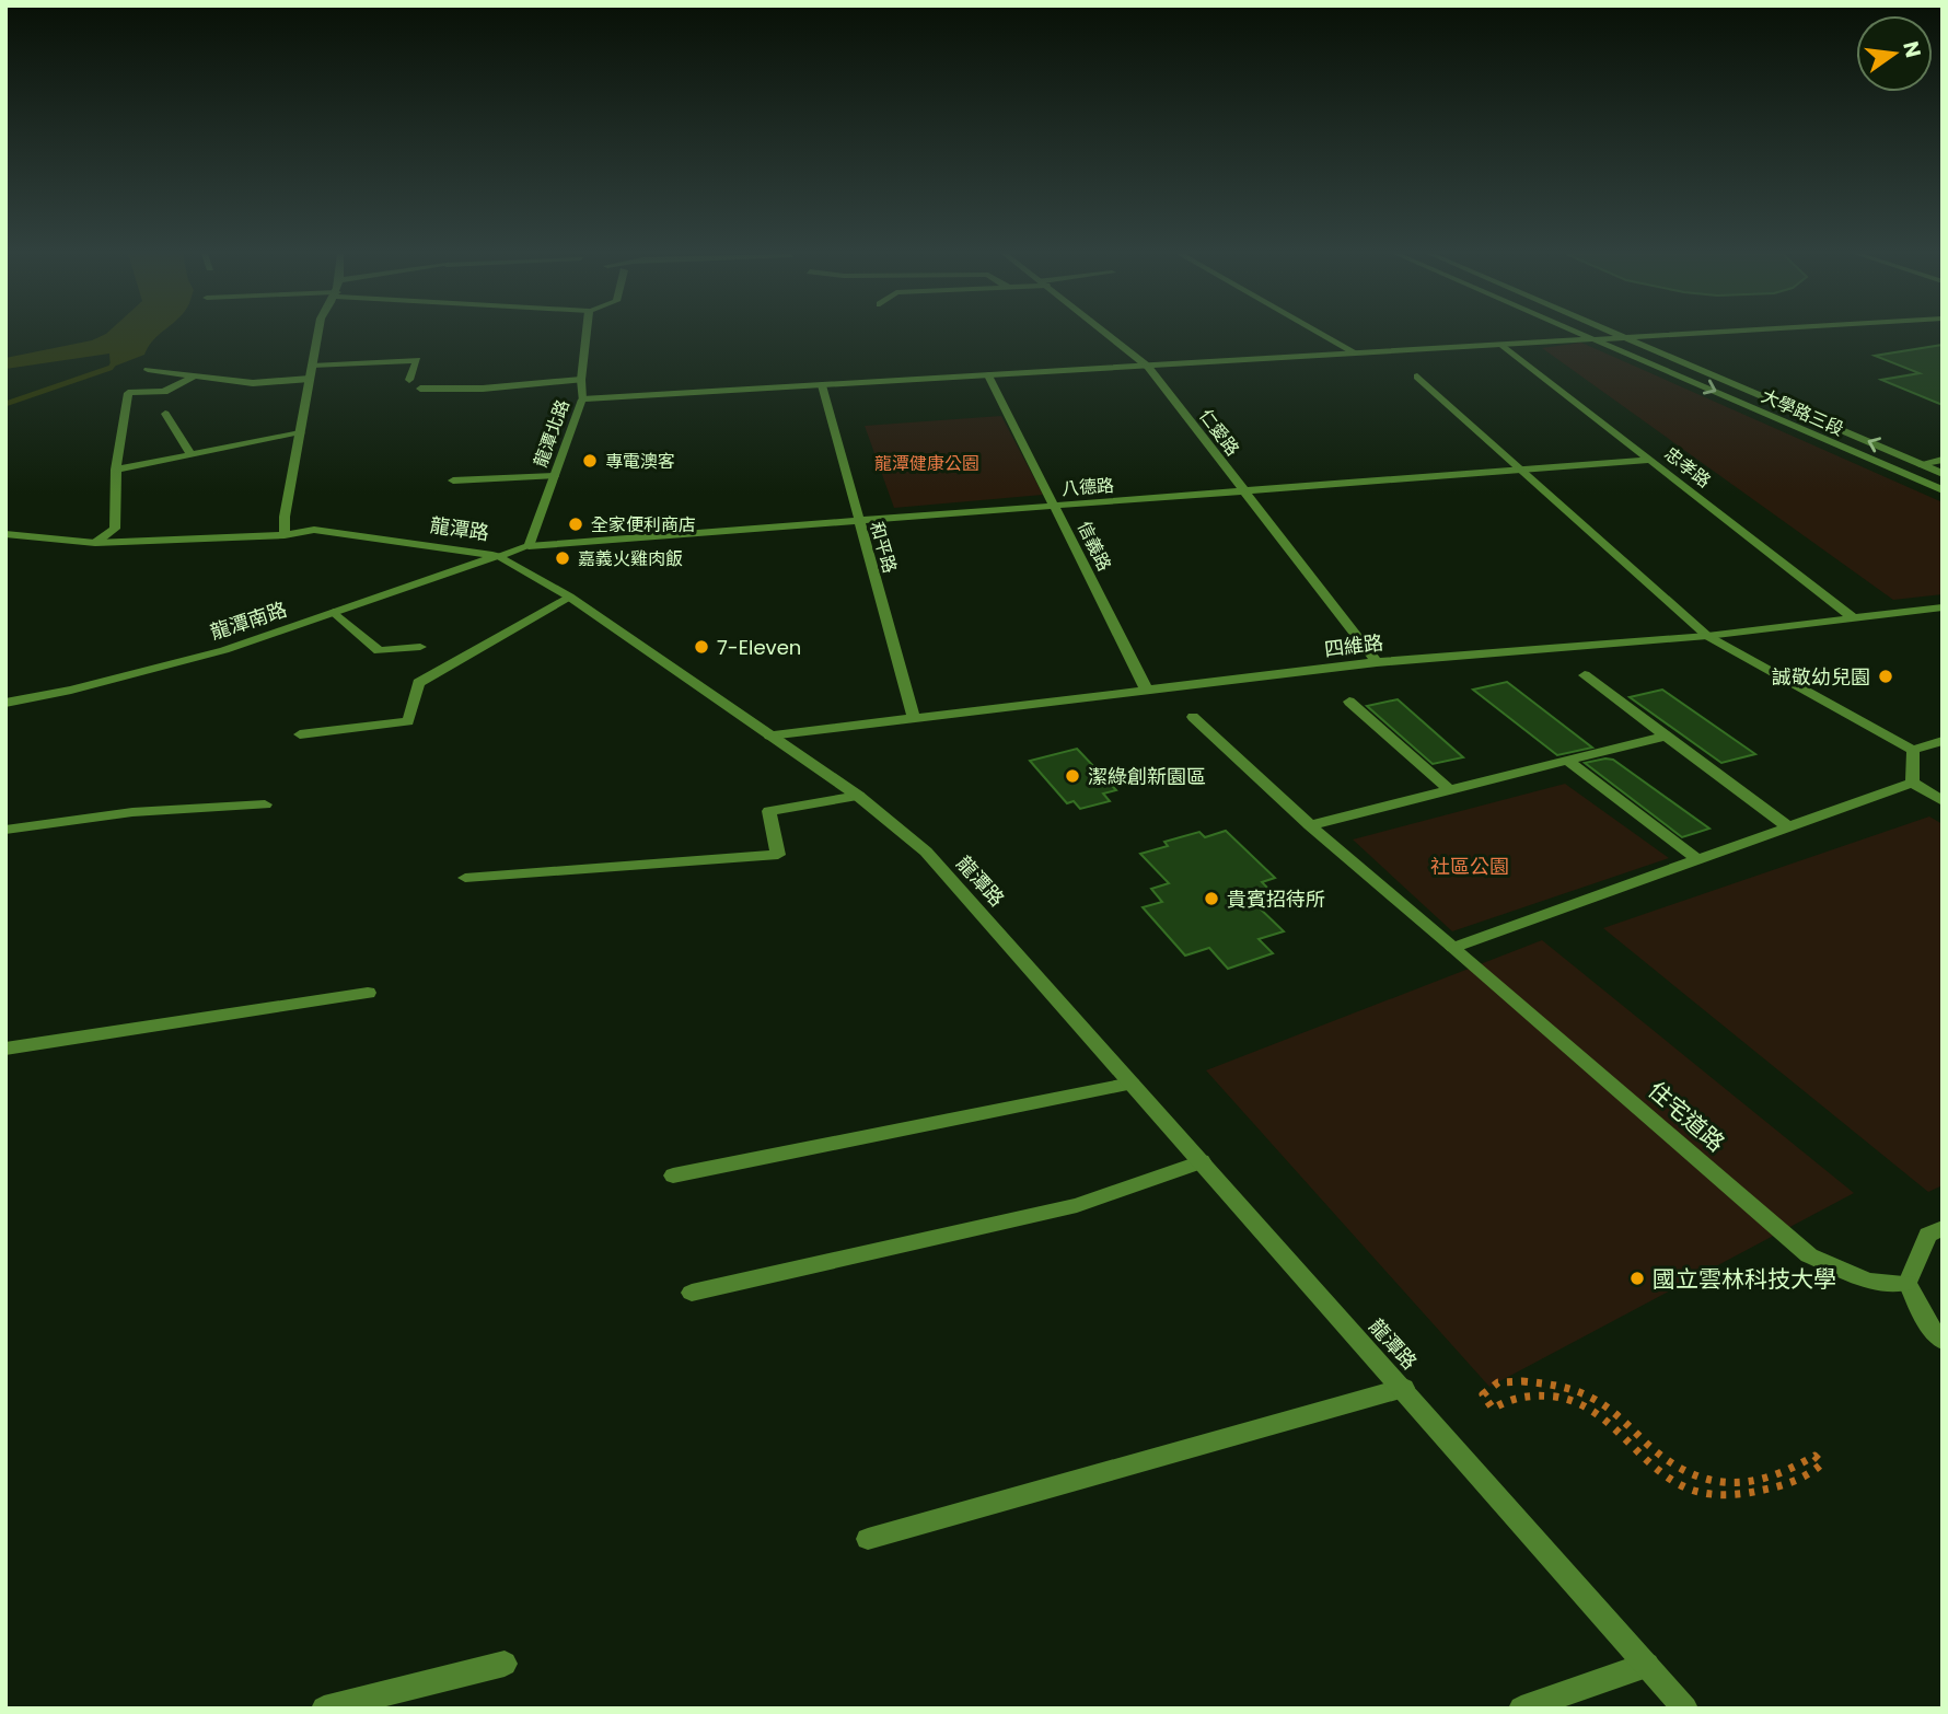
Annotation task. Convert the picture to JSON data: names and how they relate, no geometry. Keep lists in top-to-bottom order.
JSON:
{
  "streets": {
    "street": [
      "大學路三段",
      "仁愛路",
      "龍潭北路",
      "忠孝路",
      "八德路",
      "龍潭路",
      "信義路",
      "和平路",
      "龍潭南路",
      "四維路",
      "住宅道路"
    ]
  },
  "crossings": [
    ["仁愛路", "八德路"],
    ["仁愛路", "四維路"],
    ["龍潭北路", "八德路"],
    ["忠孝路", "八德路"],
    ["忠孝路", "四維路"],
    ["八德路", "信義路"],
    ["八德路", "和平路"],
    ["龍潭路", "龍潭南路"],
    ["龍潭路", "四維路"],
    ["信義路", "四維路"],
    ["和平路", "四維路"]
  ],
  "parks": ["龍潭健康公園", "社區公園"],
  "places": [
    "專電澳客",
    "全家便利商店",
    "嘉義火雞肉飯",
    "7-Eleven",
    "誠敬幼兒園",
    "潔綠創新園區",
    "貴賓招待所",
    "國立雲林科技大學"
  ],
  "north": "right"
}
